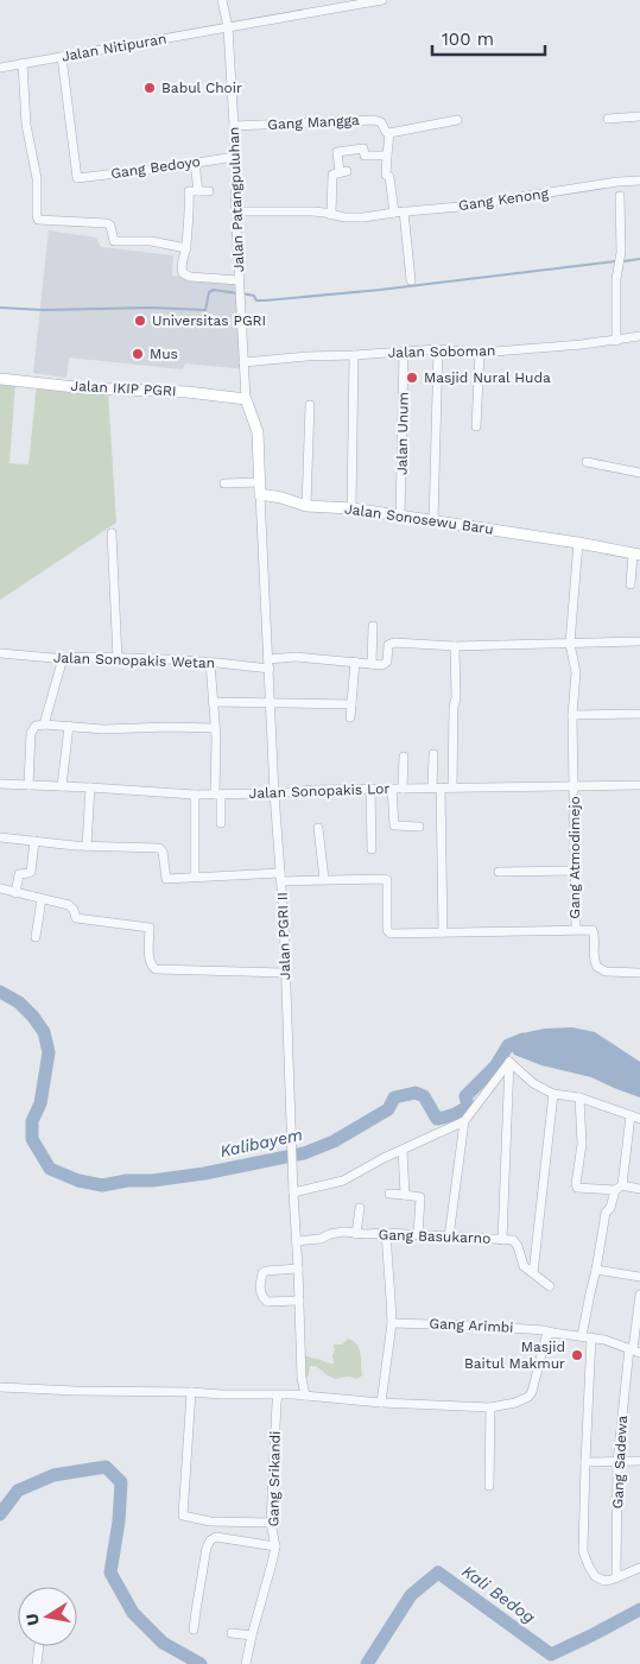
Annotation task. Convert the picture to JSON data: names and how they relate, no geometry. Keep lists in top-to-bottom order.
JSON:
{
  "streets": {
    "main road": ["Jalan IKIP PGRI", "Jalan Sonosewu Baru"],
    "street": [
      "Jalan Nitipuran",
      "Gang Mangga",
      "Gang Bedoyo",
      "Jalan Patangpuluhan",
      "Gang Kenong",
      "Jalan Soboman",
      "Jalan Unum",
      "Jalan Sonopakis Wetan",
      "Jalan Sonopakis Lor",
      "Gang Atmodimejo",
      "Jalan PGRI II",
      "Gang Basukarno",
      "Gang Arimbi",
      "Gang Sadewa",
      "Gang Srikandi"
    ]
  },
  "crossings": [
    ["Jalan Nitipuran", "Gang Bedoyo"],
    ["Jalan Nitipuran", "Jalan Patangpuluhan"],
    ["Gang Mangga", "Jalan Patangpuluhan"],
    ["Gang Bedoyo", "Jalan Patangpuluhan"],
    ["Jalan Patangpuluhan", "Gang Kenong"],
    ["Jalan Patangpuluhan", "Jalan Soboman"],
    ["Jalan Patangpuluhan", "Jalan IKIP PGRI"],
    ["Jalan Soboman", "Jalan Unum"],
    ["Jalan Unum", "Jalan Sonosewu Baru"],
    ["Jalan Sonosewu Baru", "Gang Atmodimejo"],
    ["Jalan Sonosewu Baru", "Jalan PGRI II"],
    ["Jalan Sonopakis Wetan", "Jalan PGRI II"],
    ["Jalan Sonopakis Lor", "Gang Atmodimejo"],
    ["Jalan Sonopakis Lor", "Jalan PGRI II"],
    ["Jalan PGRI II", "Gang Basukarno"],
    ["Gang Arimbi", "Gang Sadewa"]
  ],
  "water": ["Kalibayem", "Kali Bedog"],
  "places": [
    "Babul Choir",
    "Universitas PGRI",
    "Mus",
    "Masjid Nural Huda",
    "Masjid Baitul Makmur"
  ],
  "scale_bar": "100 m",
  "north": "left"
}
